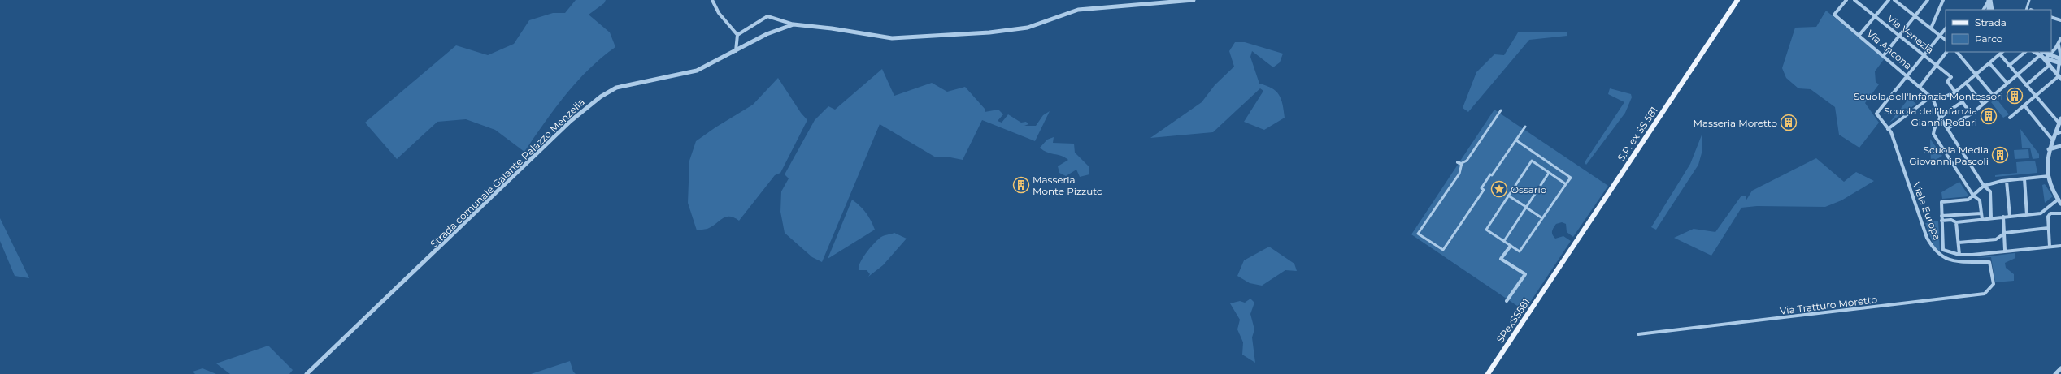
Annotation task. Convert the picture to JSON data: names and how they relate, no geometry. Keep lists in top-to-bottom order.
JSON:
{
  "streets": {
    "main road": ["S.P. ex SS 581", "SPexSS581"],
    "street": [
      "Via Venezia",
      "Via Ancona",
      "Strada comunale Galante Palazzo Menzella",
      "Viale Europa",
      "Via Tratturo Moretto"
    ]
  },
  "crossings": [
    ["Via Ancona", "Viale Europa"],
    ["S.P. ex SS 581", "SPexSS581"],
    ["Viale Europa", "Via Tratturo Moretto"]
  ],
  "places": {
    "building": [
      "Scuola dell'Infanzia Montessori",
      "Scuola dell'Infanzia Gianni Rodari",
      "Masseria Moretto",
      "Scuola Media Giovanni Pascoli",
      "Masseria Monte Pizzuto"
    ],
    "place": ["Ossario"]
  },
  "legend": ["Strada", "Parco"]
}
